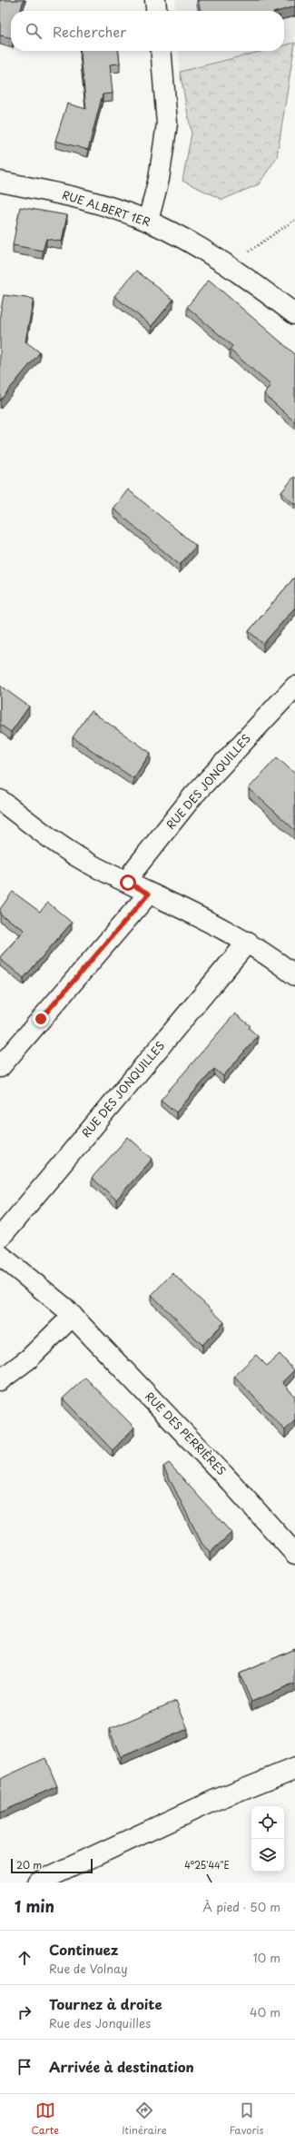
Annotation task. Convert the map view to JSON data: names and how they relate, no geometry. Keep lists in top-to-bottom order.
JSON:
{
  "streets": {
    "street": ["RUE ALBERT 1ER", "RUE DES JONQUILLES", "RUE DES PERRIÈRES"]
  },
  "scale_bar": "20 m",
  "page": {
    "search": "Rechercher",
    "scale": "20 m",
    "heading": ["1 min", "À pied · 50 m"],
    "list": [
      ["Continuez", "Rue de Volnay", "10 m"],
      ["Tournez à droite", "Rue des Jonquilles", "40 m"],
      "Arrivée à destination"
    ],
    "nav": ["Carte", "Itinéraire", "Favoris"]
  },
  "coordinates": ["4°25'44\"E"]
}
